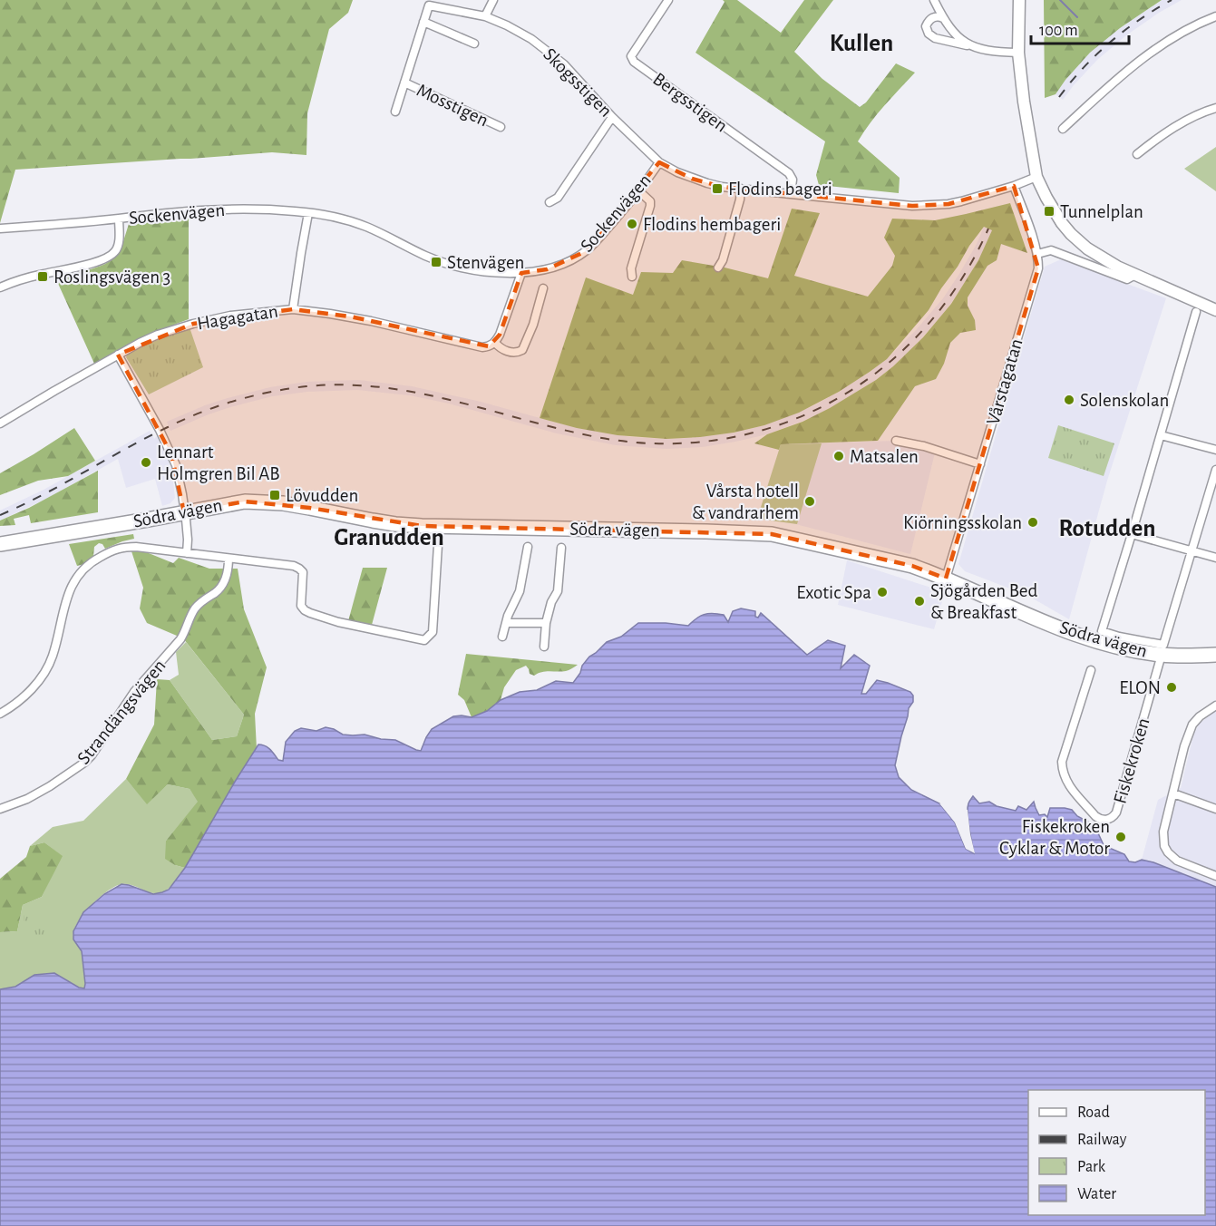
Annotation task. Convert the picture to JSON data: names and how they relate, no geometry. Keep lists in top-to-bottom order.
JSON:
{
  "streets": {
    "highway": ["Södra vägen"],
    "street": [
      "Skogsstigen",
      "Bergsstigen",
      "Mosstigen",
      "Sockenvägen",
      "Hagagatan",
      "Vårstagatan",
      "Strandängsvägen",
      "Fiskekroken"
    ]
  },
  "crossings": [
    ["Skogsstigen", "Mosstigen"],
    ["Skogsstigen", "Sockenvägen"],
    ["Bergsstigen", "Sockenvägen"],
    ["Sockenvägen", "Vårstagatan"],
    ["Vårstagatan", "Södra vägen"],
    ["Södra vägen", "Fiskekroken"]
  ],
  "districts": ["Kullen", "Rotudden", "Granudden"],
  "places": {
    "transit": [
      "Flodins bageri",
      "Tunnelplan",
      "Stenvägen",
      "Roslingsvägen 3",
      "Lövudden"
    ],
    "other": [
      "Flodins hembageri",
      "Solenskolan",
      "Matsalen",
      "Lennart Holmgren Bil AB",
      "Vårsta hotell & vandrarhem",
      "Kiörningsskolan",
      "Exotic Spa",
      "Sjögården Bed & Breakfast",
      "ELON",
      "Fiskekroken Cyklar & Motor"
    ]
  },
  "legend": [
    "Road",
    "Railway",
    "Park",
    "Water"
  ],
  "scale_bar": "100 m"
}
